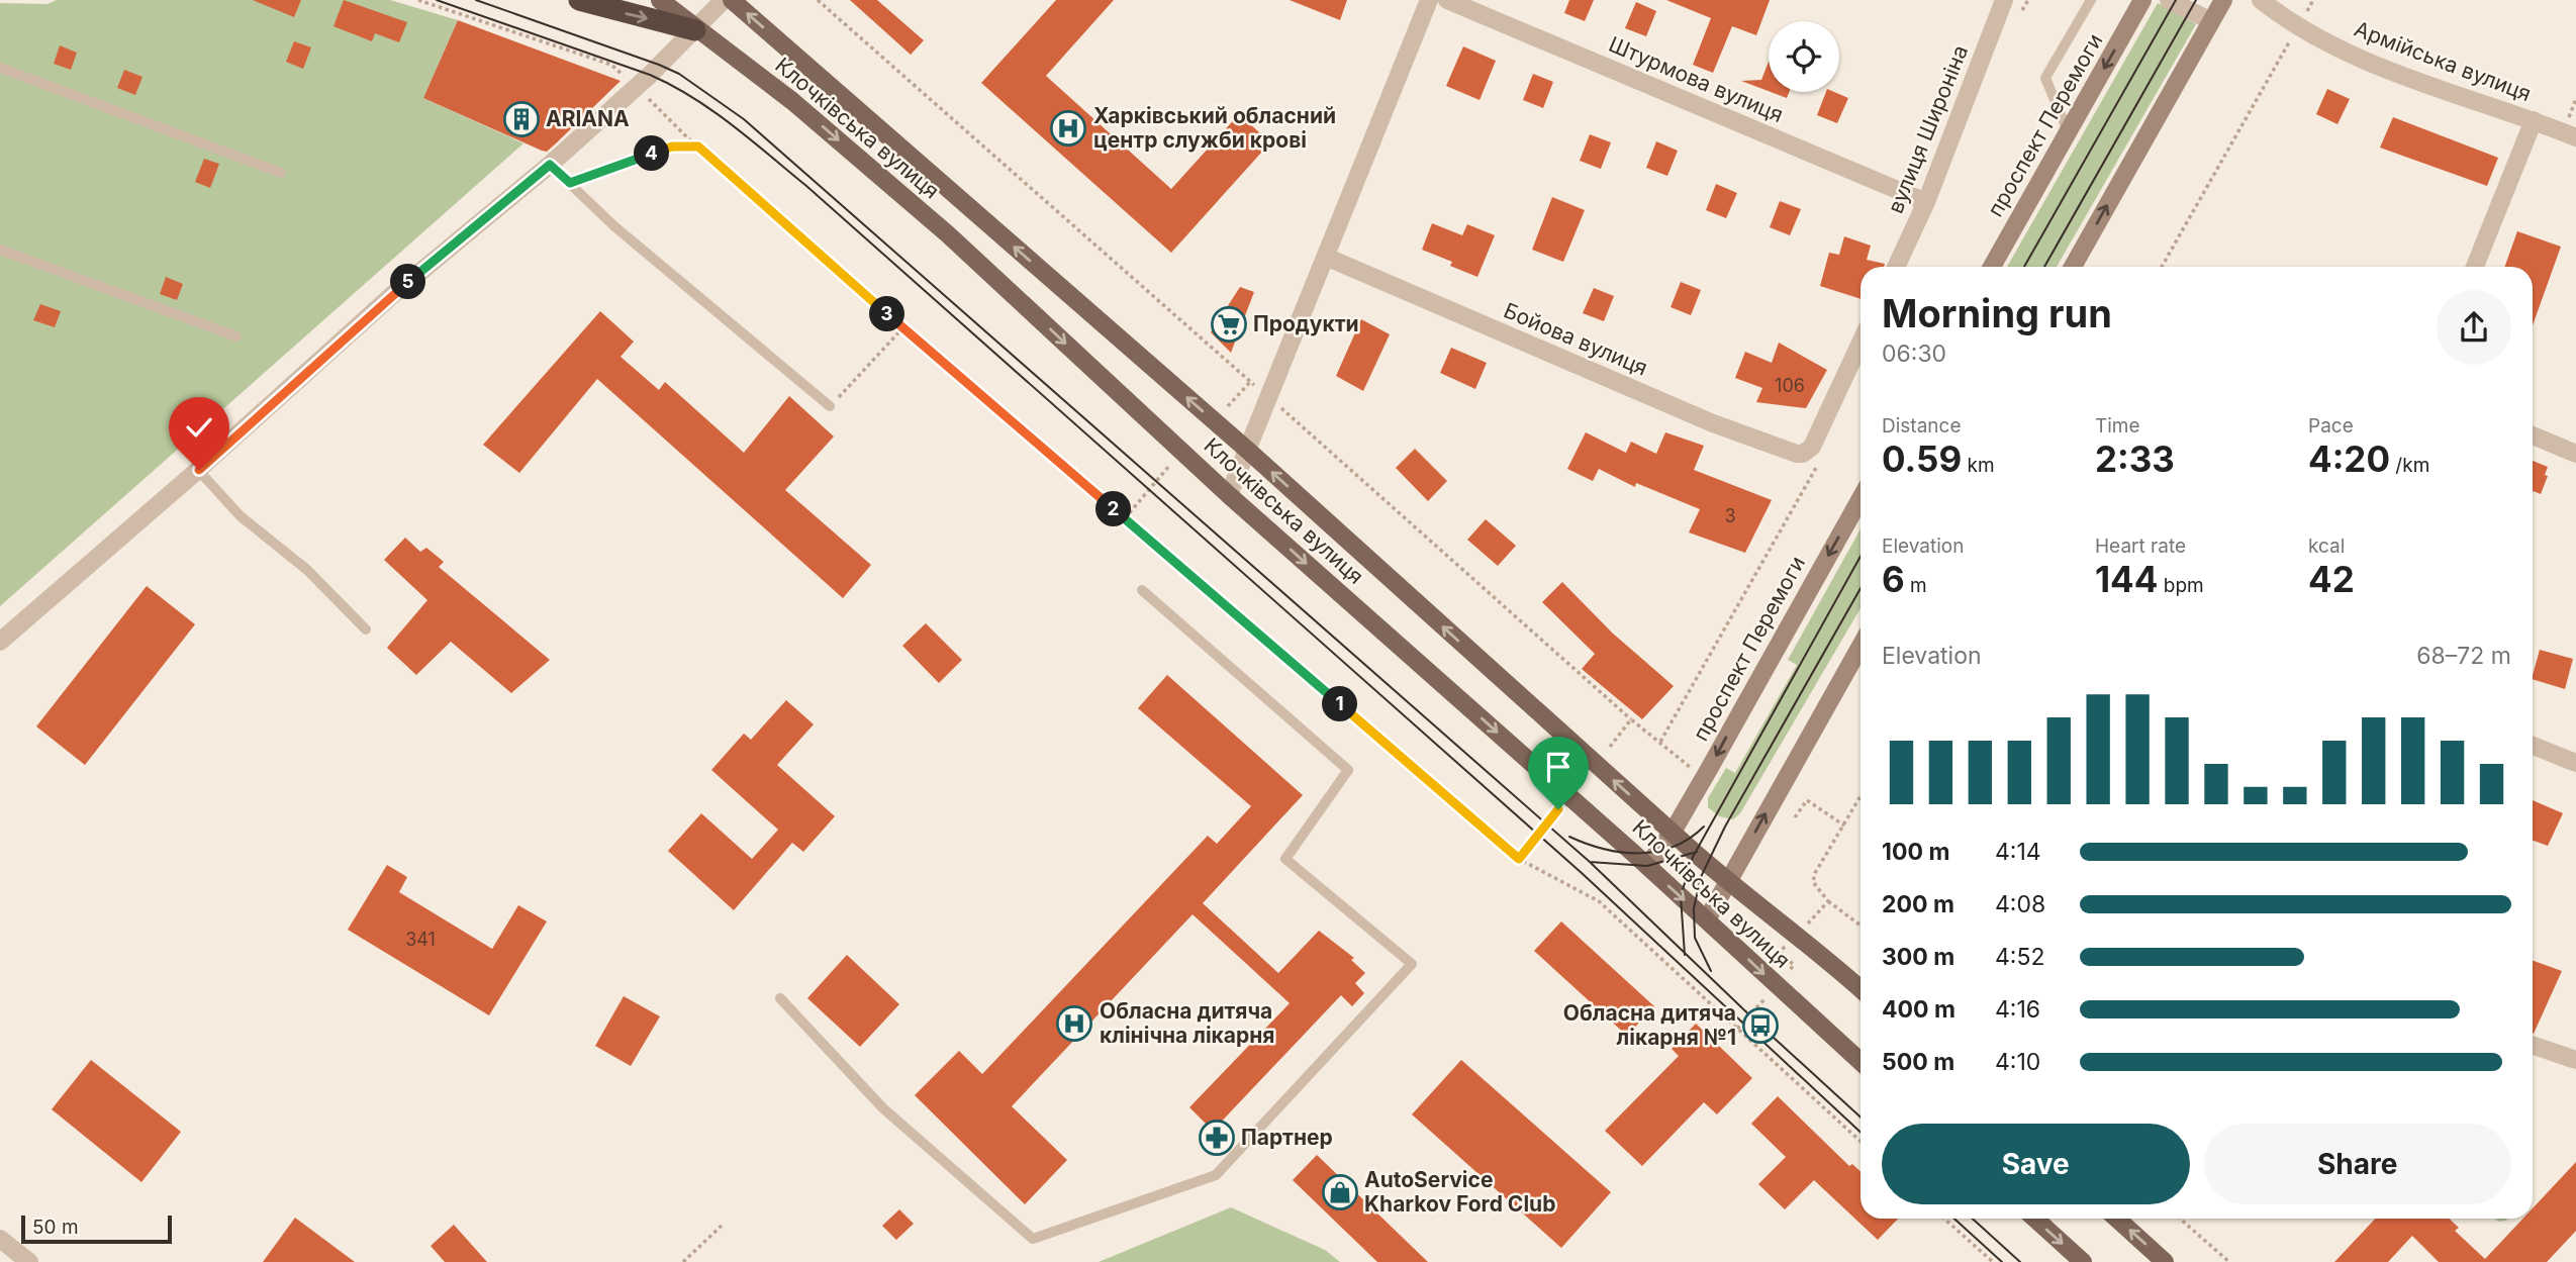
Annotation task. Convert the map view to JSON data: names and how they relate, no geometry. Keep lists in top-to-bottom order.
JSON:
{
  "streets": {
    "main road": ["проспект Перемоги", "Клочківська вулиця"],
    "street": [
      "Армійська вулиця",
      "Штурмова вулиця",
      "вулиця Широніна",
      "Бойова вулиця"
    ]
  },
  "crossings": [
    ["Штурмова вулиця", "вулиця Широніна"],
    ["проспект Перемоги", "Клочківська вулиця"]
  ],
  "places": {
    "building": ["ARIANA"],
    "hospital": ["Харківський обласний центр служби крові", "Обласна дитяча клінічна лікарня"],
    "supermarket": ["Продукти"],
    "bus stop": ["Обласна дитяча лікарня №1"],
    "pharmacy": ["Партнер"],
    "shop": ["AutoService Kharkov Ford Club"]
  },
  "house_numbers": ["106", "3", "341"],
  "scale_bar": "50 m",
  "page": {
    "pins": [
      "4",
      "5",
      "3",
      "2",
      "1"
    ],
    "heading": ["Morning run", "06:30"],
    "stats": [
      ["Distance", "0.59 km"],
      ["Time", "2:33"],
      ["Pace", "4:20 /km"],
      ["Elevation", "6 m"],
      ["Heart rate", "144 bpm"],
      ["kcal", "42"]
    ],
    "chart": ["Elevation", "68–72 m"],
    "list": [
      {
        "name": "100 m",
        "note": "4:14"
      },
      {
        "name": "200 m",
        "note": "4:08"
      },
      {
        "name": "300 m",
        "note": "4:52"
      },
      {
        "name": "400 m",
        "note": "4:16"
      },
      {
        "name": "500 m",
        "note": "4:10"
      }
    ],
    "buttons": ["Save", "Share"],
    "scale": "50 m"
  }
}
